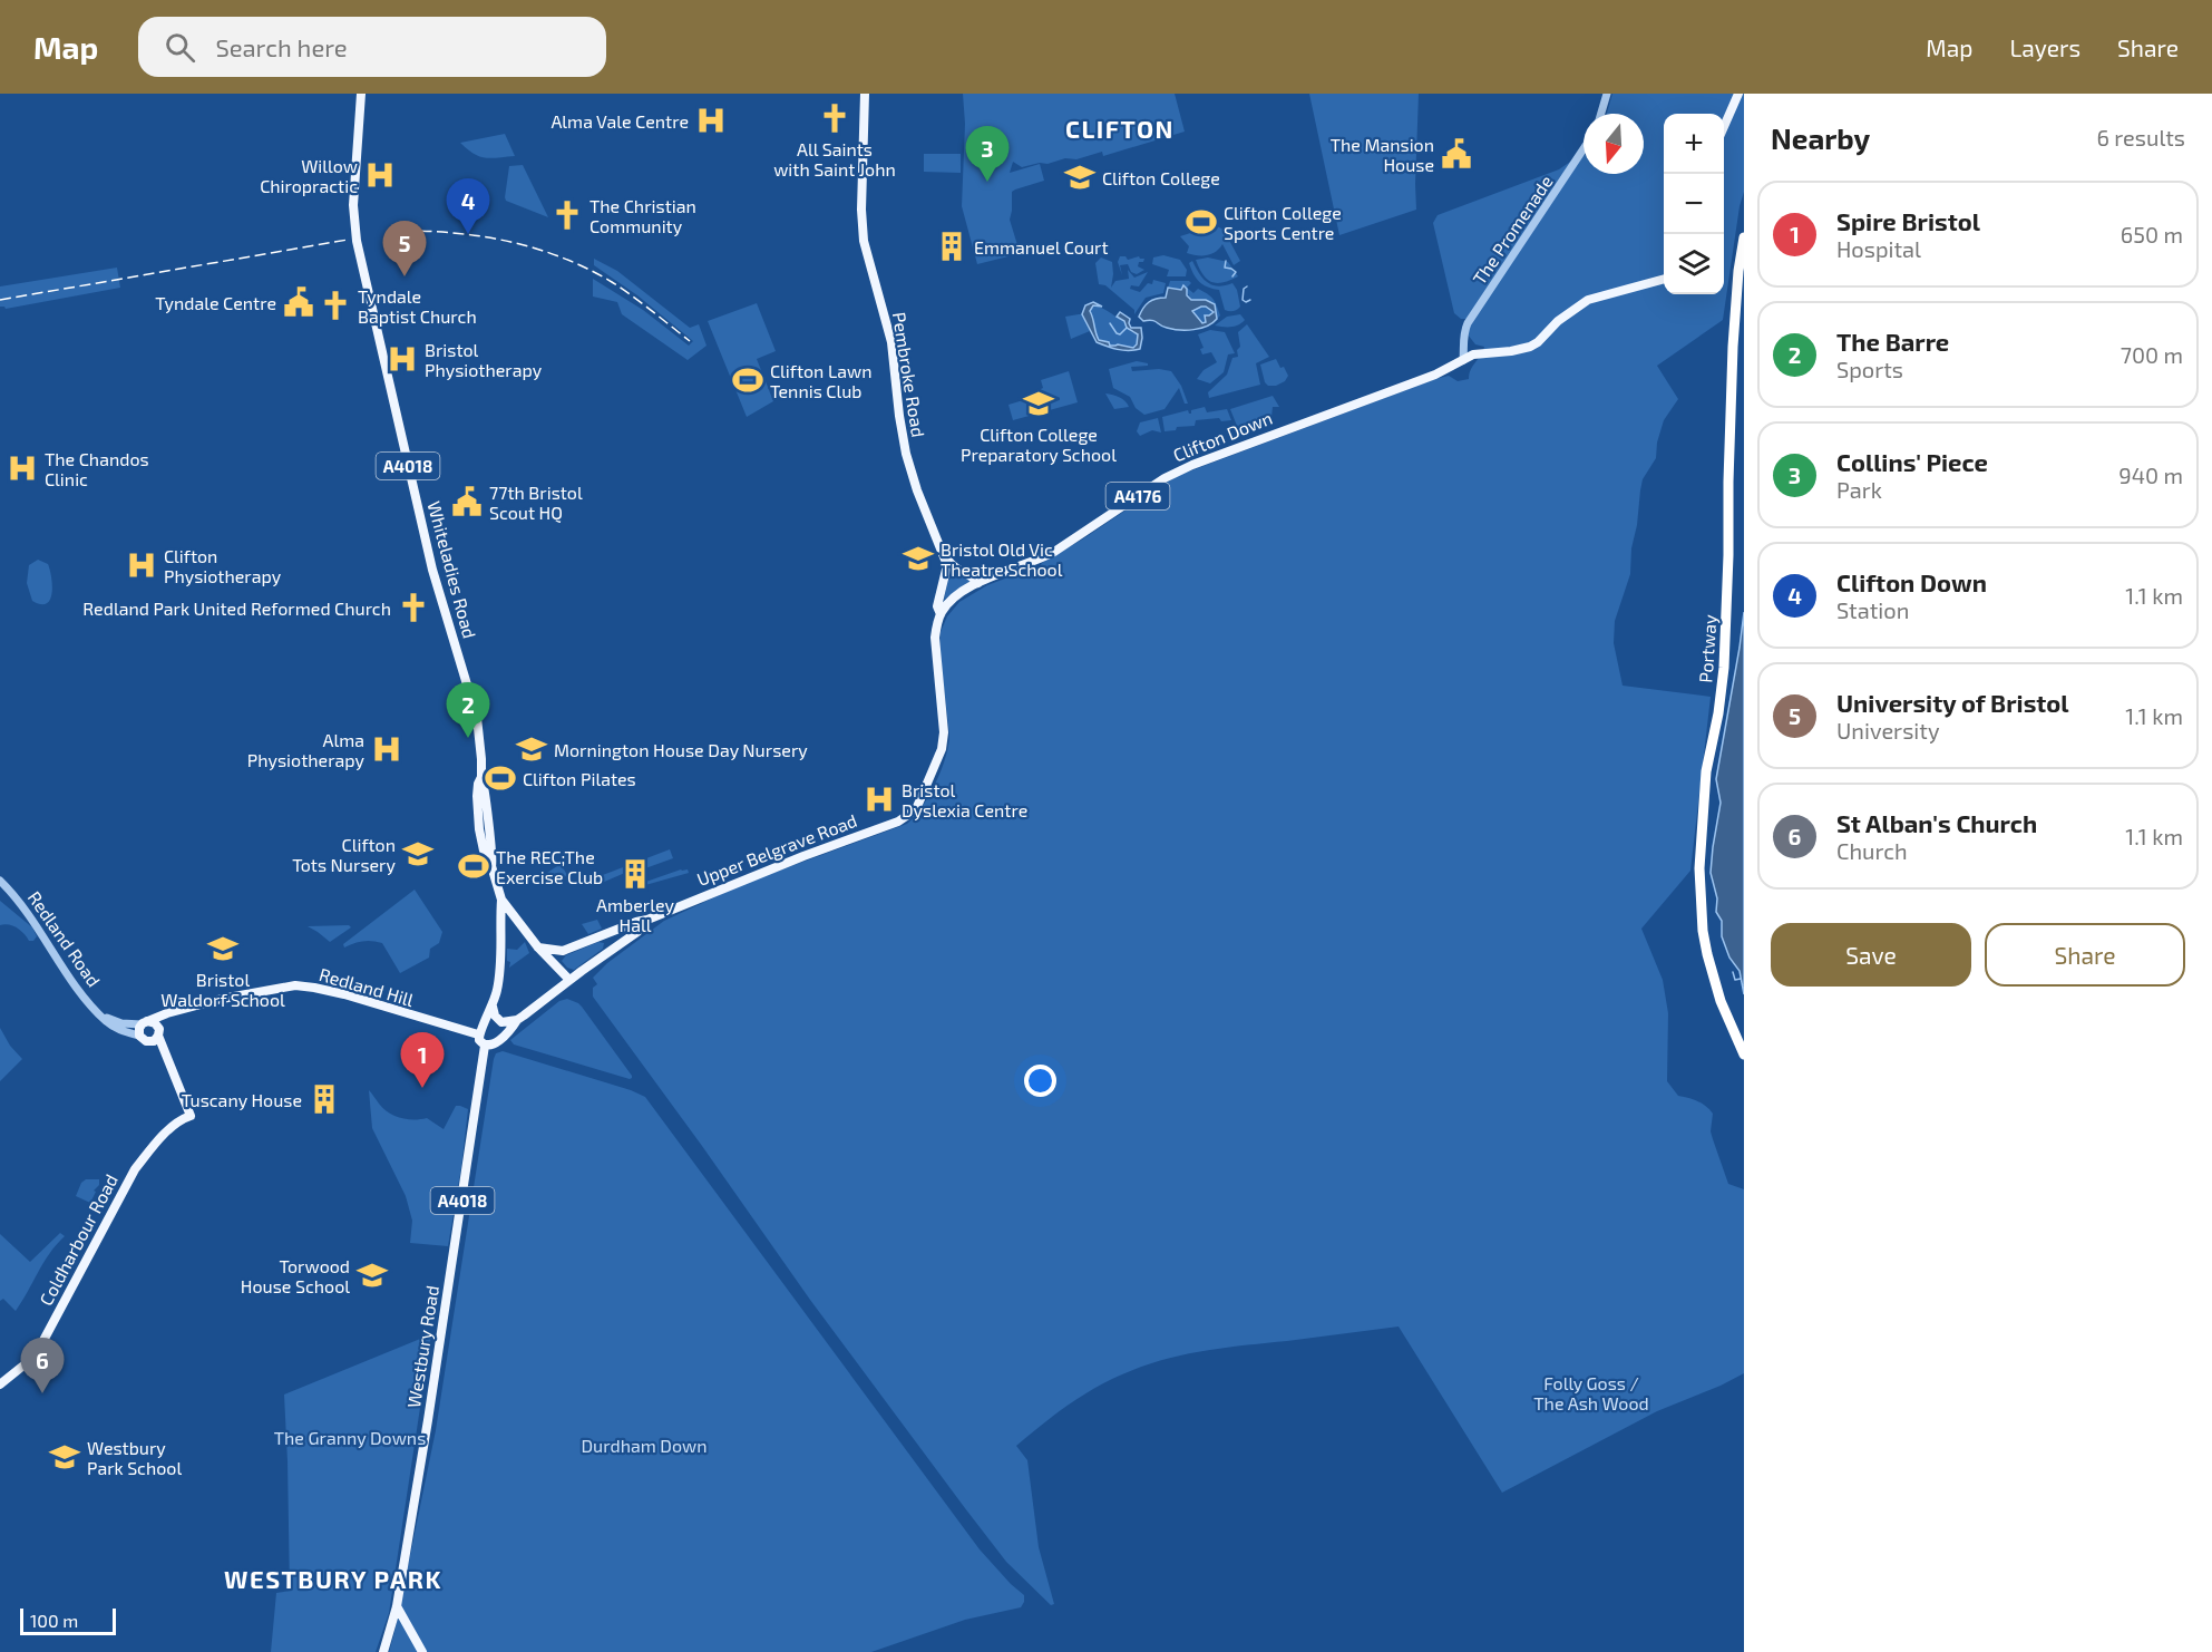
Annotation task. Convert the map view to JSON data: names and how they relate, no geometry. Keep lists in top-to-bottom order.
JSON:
{
  "streets": {
    "highway": ["Portway"],
    "main road": [
      "Pembroke Road",
      "Clifton Down",
      "A4018",
      "A4176",
      "Whiteladies Road",
      "Upper Belgrave Road",
      "Redland Hill",
      "Coldharbour Road",
      "Westbury Road"
    ],
    "street": ["The Promenade", "Redland Road"]
  },
  "crossings": [
    ["The Promenade", "Clifton Down"],
    ["The Promenade", "A4176"],
    ["Pembroke Road", "A4176"],
    ["Pembroke Road", "Upper Belgrave Road"],
    ["Clifton Down", "A4176"],
    ["A4176", "Upper Belgrave Road"],
    ["Whiteladies Road", "Upper Belgrave Road"],
    ["Whiteladies Road", "Westbury Road"],
    ["Upper Belgrave Road", "Redland Hill"],
    ["Upper Belgrave Road", "Westbury Road"],
    ["Redland Road", "Redland Hill"],
    ["Redland Hill", "Westbury Road"]
  ],
  "districts": ["CLIFTON", "WESTBURY PARK"],
  "parks": ["Folly Goss / The Ash Wood", "The Granny Downs", "Durdham Down"],
  "places": {
    "church": [
      "All Saints with Saint John",
      "The Christian Community",
      "Tyndale Baptist Church",
      "Redland Park United Reformed Church"
    ],
    "hospital": [
      "Alma Vale Centre",
      "Willow Chiropractic",
      "Bristol Physiotherapy",
      "The Chandos Clinic",
      "Clifton Physiotherapy",
      "Alma Physiotherapy",
      "Bristol Dyslexia Centre"
    ],
    "public building": ["The Mansion House", "Tyndale Centre", "77th Bristol Scout HQ"],
    "school or university": [
      "Clifton College",
      "Clifton College Preparatory School",
      "Bristol Old Vic Theatre School",
      "Mornington House Day Nursery",
      "Clifton Tots Nursery",
      "Bristol Waldorf School",
      "Torwood House School",
      "Westbury Park School"
    ],
    "sports": [
      "Clifton College Sports Centre",
      "Clifton Lawn Tennis Club",
      "Clifton Pilates",
      "The REC;The Exercise Club"
    ],
    "building": ["Emmanuel Court", "Amberley Hall", "Tuscany House"]
  },
  "scale_bar": "100 m",
  "north": "bottom",
  "page": {
    "header": "Map",
    "search": "Search here",
    "nav": ["Map", "Layers", "Share"],
    "heading": ["Nearby", "6 results"],
    "map_buttons": ["+", "−"],
    "pins": [
      "3",
      "4",
      "5",
      "2",
      "1",
      "6"
    ],
    "list": [
      {
        "mark": "1",
        "name": "Spire Bristol",
        "note": "Hospital",
        "value": "650 m"
      },
      {
        "mark": "2",
        "name": "The Barre",
        "note": "Sports",
        "value": "700 m"
      },
      {
        "mark": "3",
        "name": "Collins' Piece",
        "note": "Park",
        "value": "940 m"
      },
      {
        "mark": "4",
        "name": "Clifton Down",
        "note": "Station",
        "value": "1.1 km"
      },
      {
        "mark": "5",
        "name": "University of Bristol",
        "note": "University",
        "value": "1.1 km"
      },
      {
        "mark": "6",
        "name": "St Alban's Church",
        "note": "Church",
        "value": "1.1 km"
      }
    ],
    "buttons": ["Save", "Share"],
    "scale": "100 m"
  }
}
